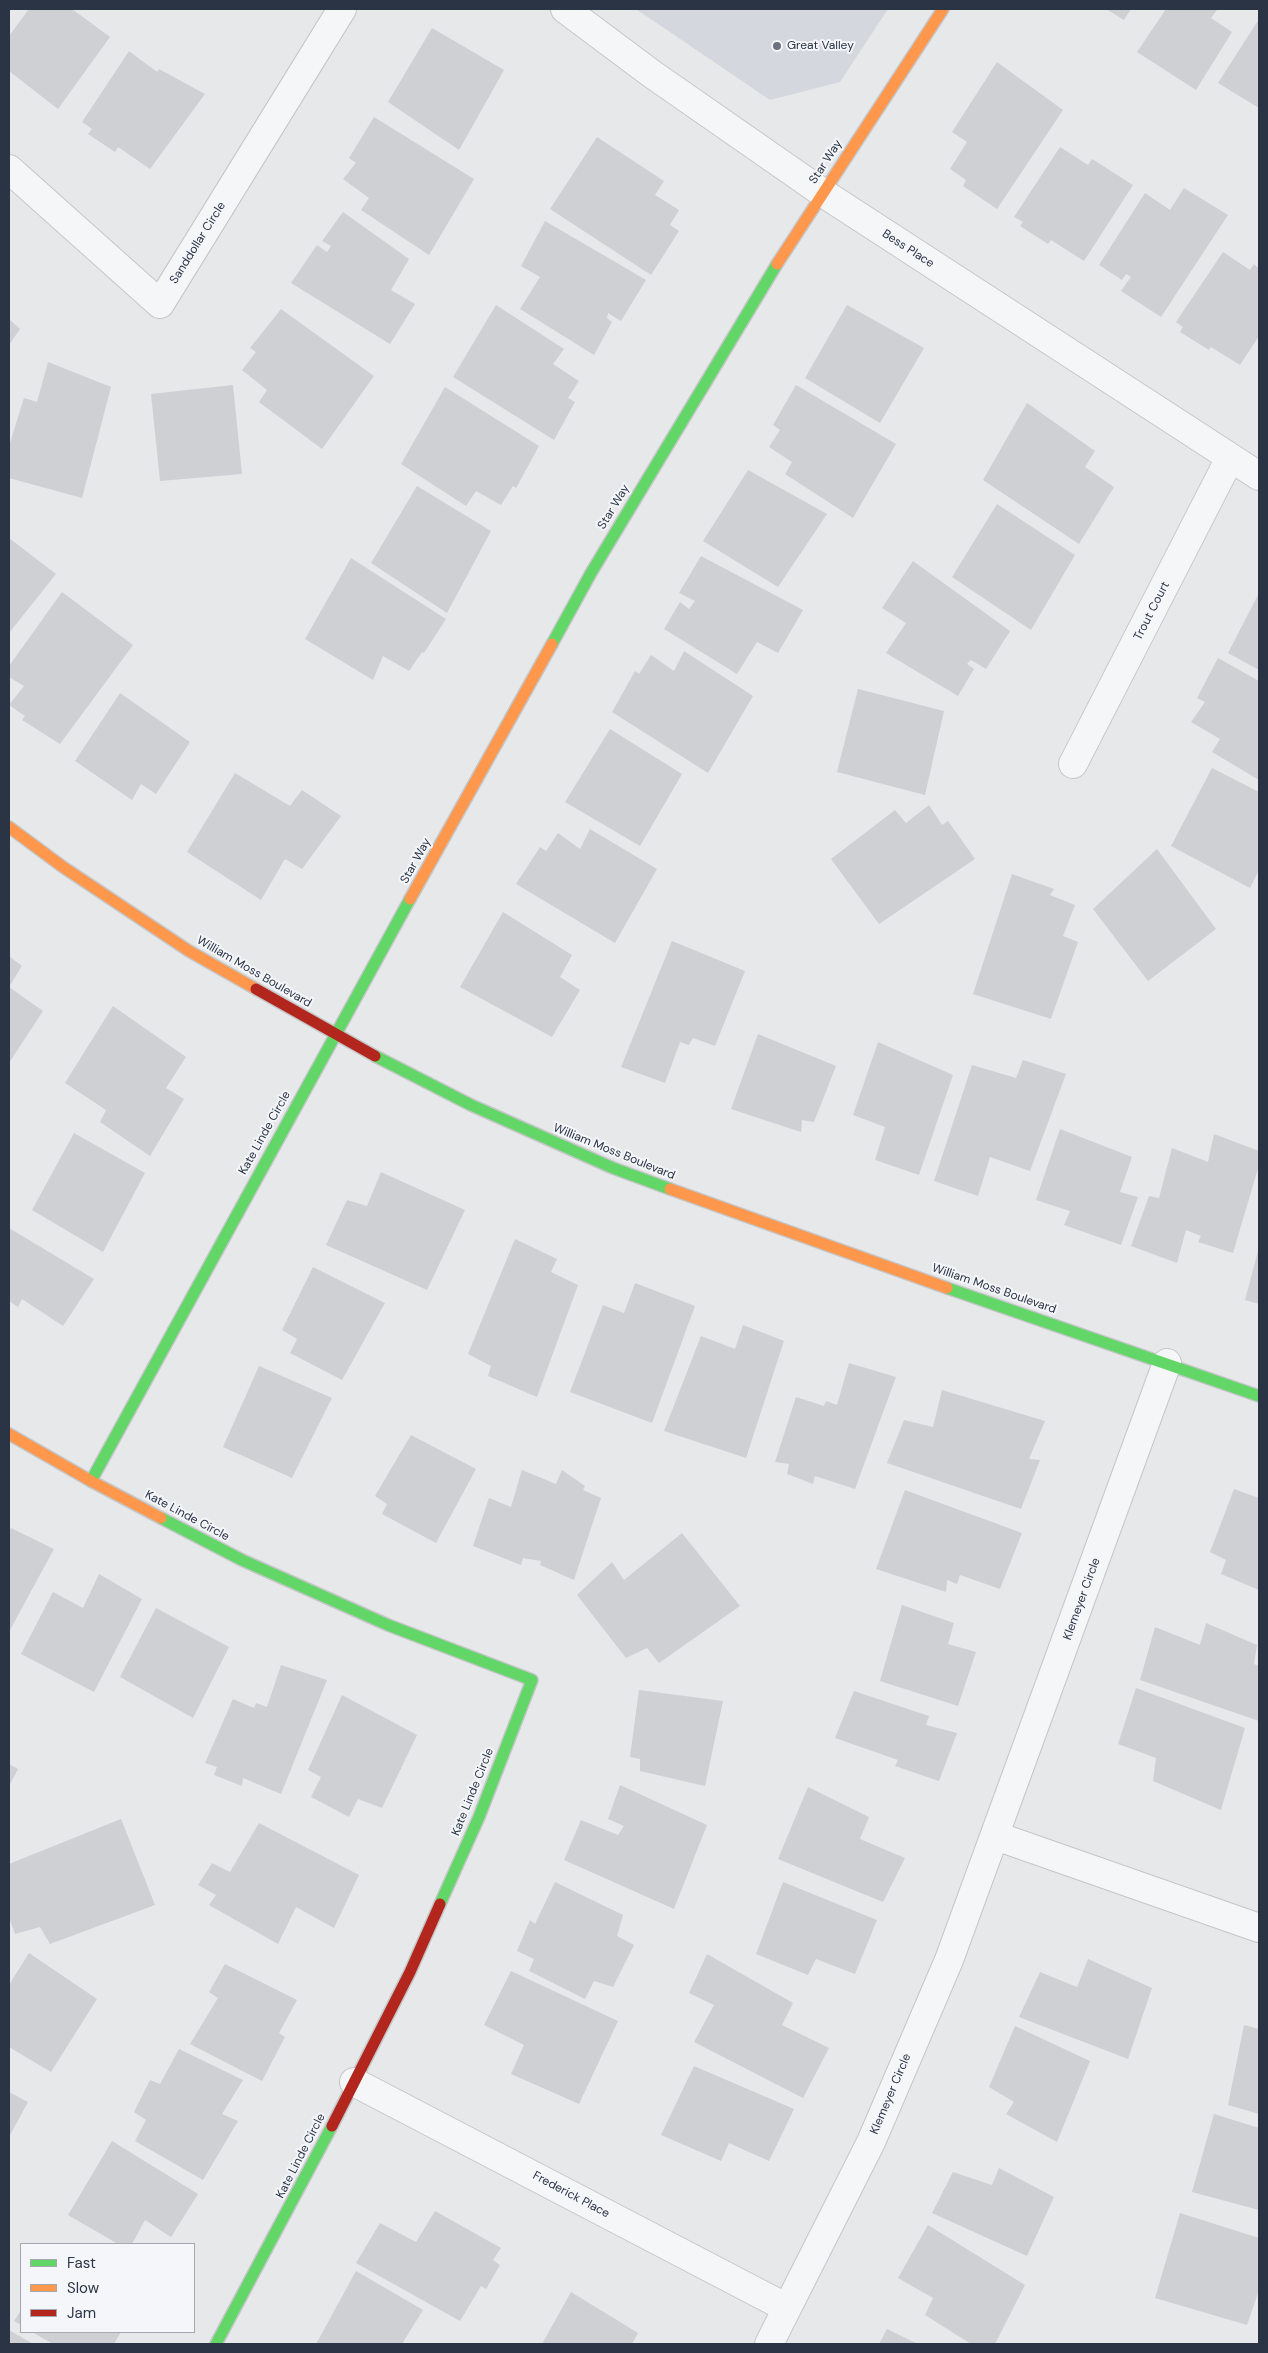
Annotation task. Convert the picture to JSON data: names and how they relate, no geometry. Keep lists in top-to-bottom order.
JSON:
{
  "streets": {
    "street": [
      "Star Way",
      "Sanddollar Circle",
      "Bess Place",
      "Trout Court",
      "William Moss Boulevard",
      "Kate Linde Circle",
      "Klemeyer Circle",
      "Frederick Place"
    ]
  },
  "crossings": [
    ["Star Way", "Bess Place"],
    ["Star Way", "William Moss Boulevard"],
    ["Star Way", "Kate Linde Circle"],
    ["Bess Place", "Trout Court"],
    ["William Moss Boulevard", "Kate Linde Circle"],
    ["William Moss Boulevard", "Klemeyer Circle"],
    ["Kate Linde Circle", "Frederick Place"],
    ["Klemeyer Circle", "Frederick Place"]
  ],
  "places": ["Great Valley"],
  "legend": ["Fast", "Slow", "Jam"]
}
